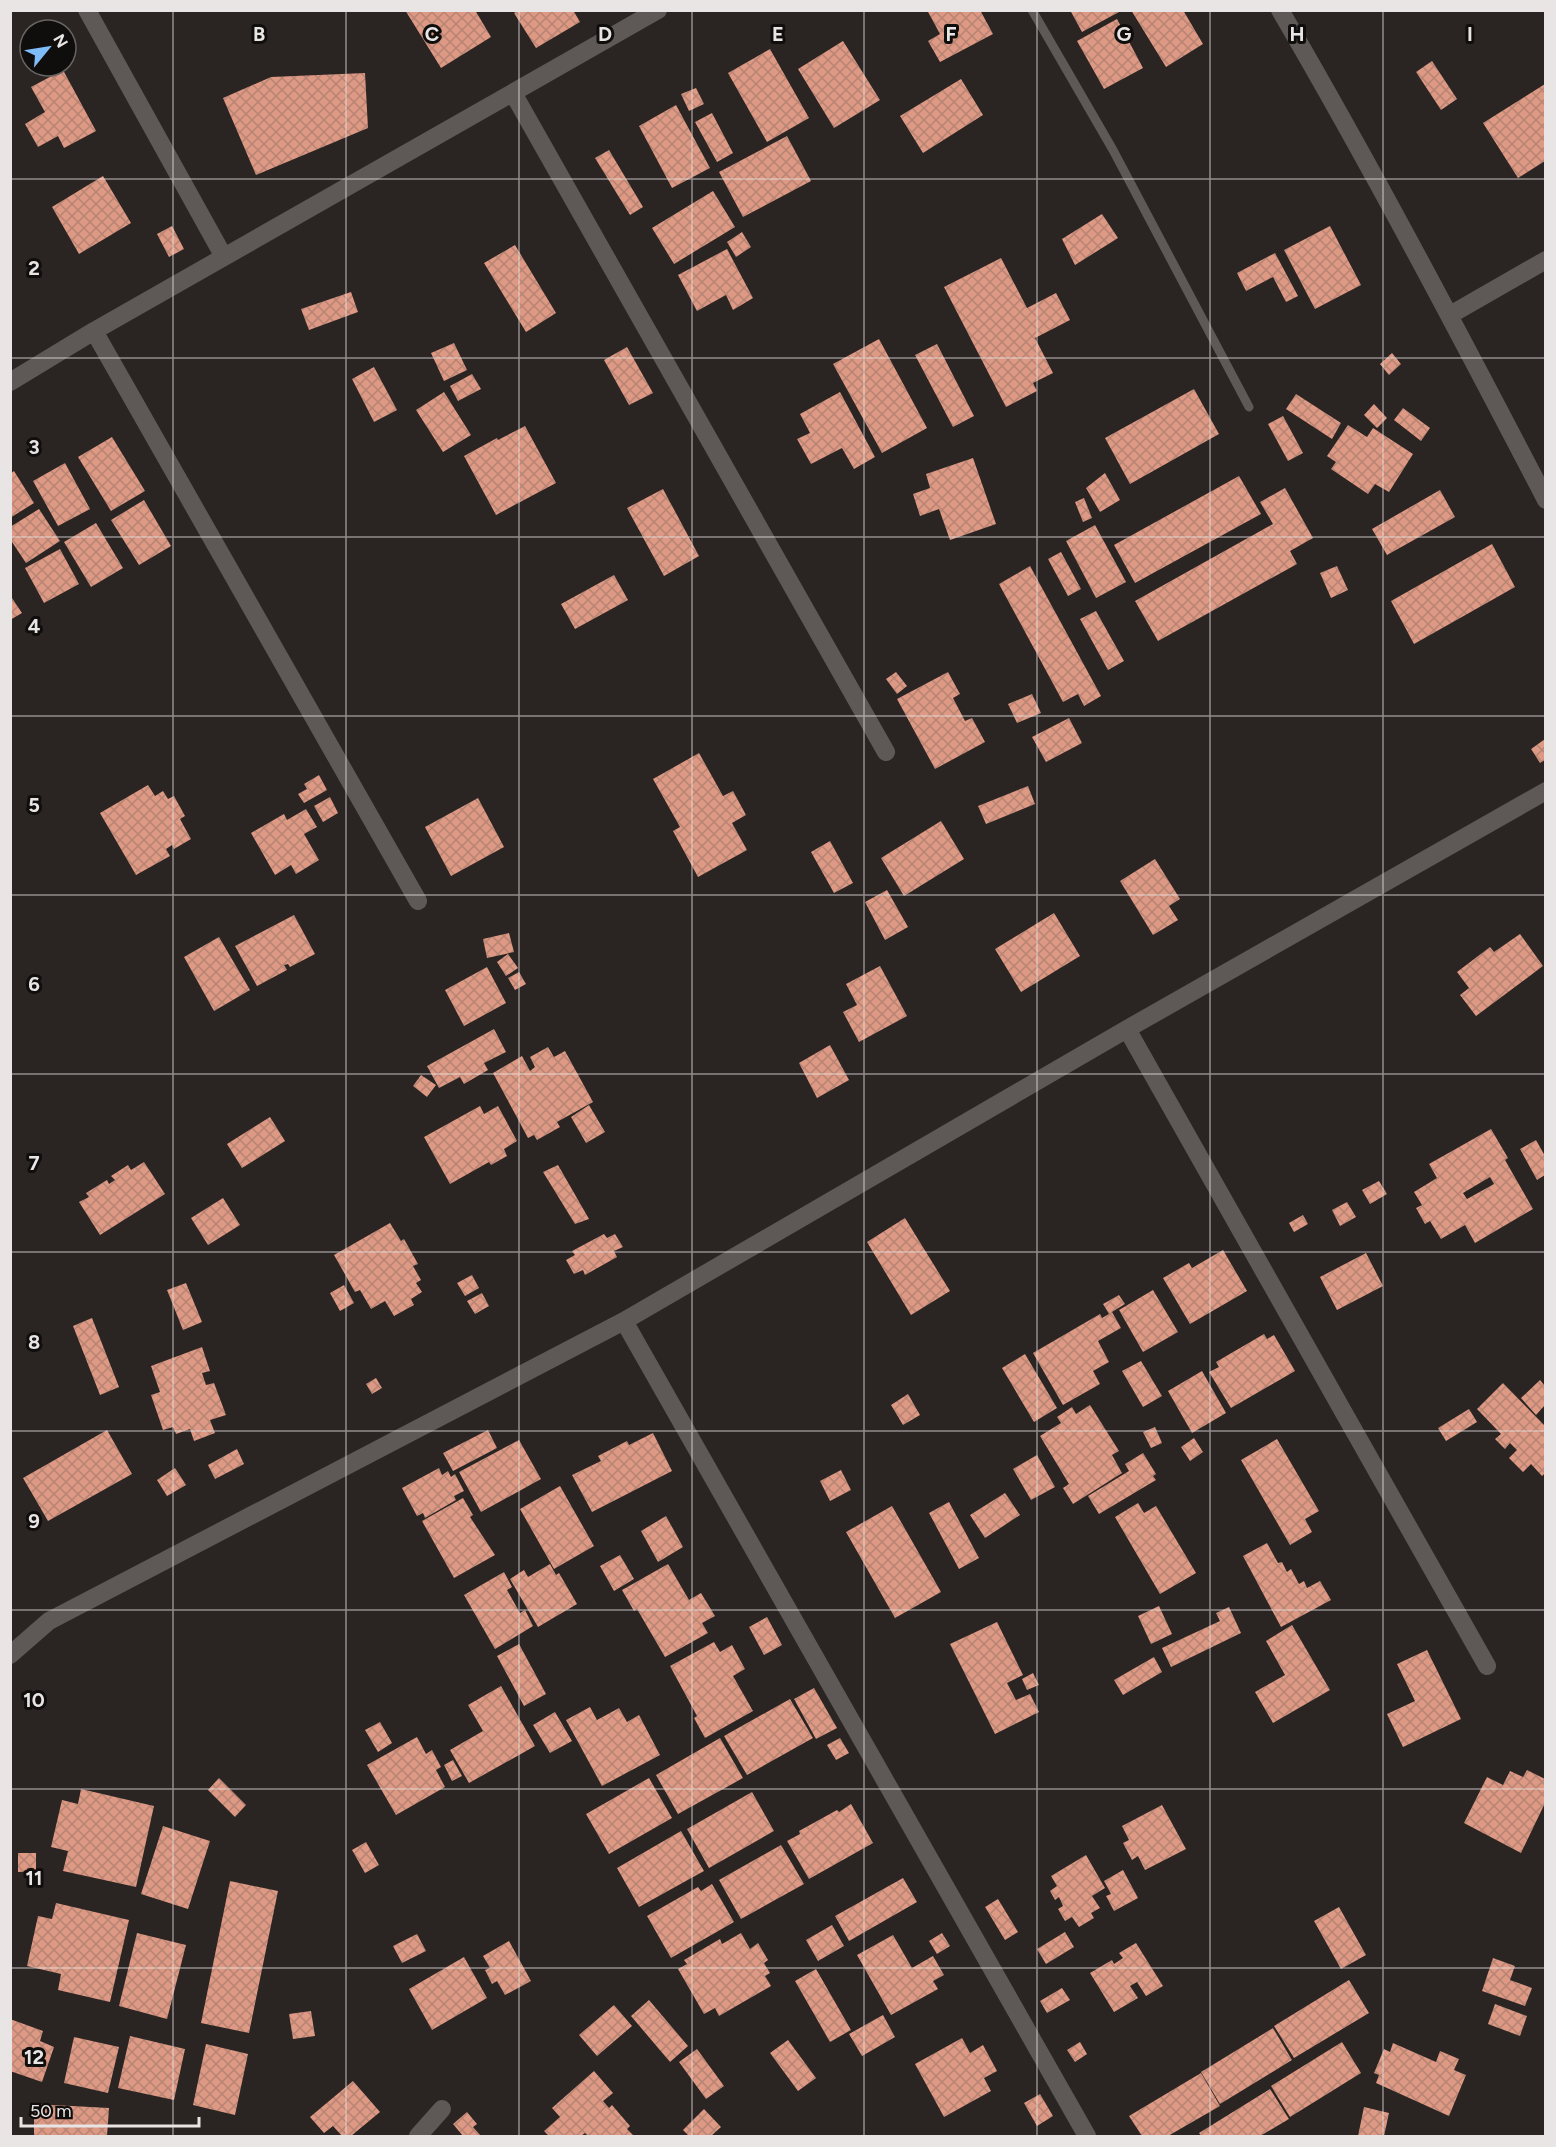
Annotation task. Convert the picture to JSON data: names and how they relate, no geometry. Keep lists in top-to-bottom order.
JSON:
{
  "scale_bar": "50 m",
  "north": "top right",
  "grid": {
    "columns": [
      "B",
      "C",
      "D",
      "E",
      "F",
      "G",
      "H",
      "I"
    ],
    "rows": [
      "2",
      "3",
      "4",
      "5",
      "6",
      "7",
      "8",
      "9",
      "10",
      "11",
      "12"
    ]
  }
}
